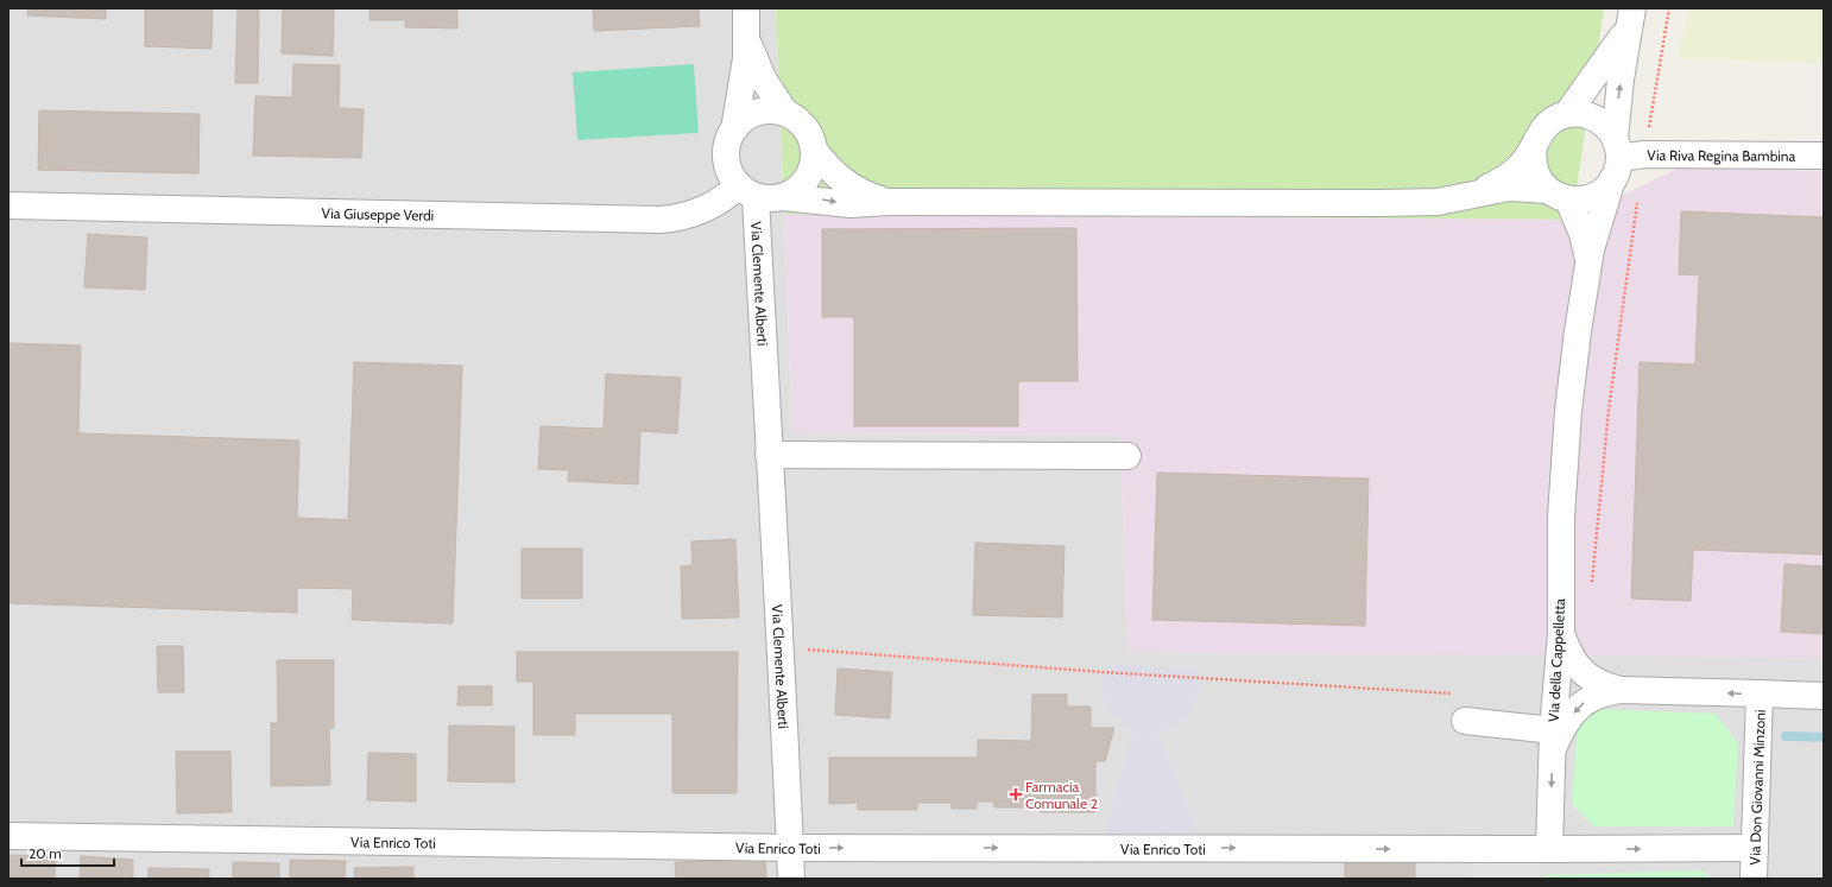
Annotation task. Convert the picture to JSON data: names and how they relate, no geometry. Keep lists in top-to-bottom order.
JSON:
{
  "streets": {
    "street": [
      "Via Riva Regina Bambina",
      "Via Giuseppe Verdi",
      "Via Clemente Alberti",
      "Via della Cappelletta",
      "Via Don Giovanni Minzoni",
      "Via Enrico Toti"
    ]
  },
  "crossings": [
    ["Via Riva Regina Bambina", "Via della Cappelletta"],
    ["Via Giuseppe Verdi", "Via Clemente Alberti"],
    ["Via Clemente Alberti", "Via Enrico Toti"],
    ["Via della Cappelletta", "Via Enrico Toti"]
  ],
  "one_way": ["Via Enrico Toti"],
  "places": {
    "health": ["Farmacia Comunale 2"]
  },
  "scale_bar": "20 m"
}
